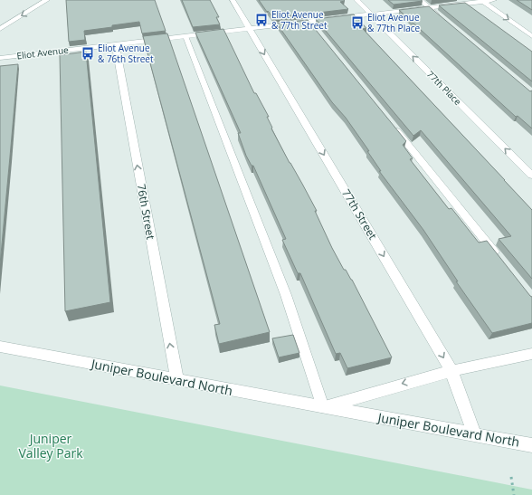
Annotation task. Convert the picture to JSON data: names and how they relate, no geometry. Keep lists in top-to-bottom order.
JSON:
{
  "streets": {
    "street": [
      "Eliot Avenue",
      "77th Place",
      "76th Street",
      "77th Street",
      "Juniper Boulevard North"
    ]
  },
  "crossings": [
    ["Eliot Avenue", "77th Place"],
    ["Eliot Avenue", "76th Street"],
    ["Eliot Avenue", "77th Street"],
    ["76th Street", "Juniper Boulevard North"],
    ["77th Street", "Juniper Boulevard North"]
  ],
  "one_way": ["77th Place", "76th Street", "77th Street"],
  "parks": ["Juniper Valley Park"],
  "places": {
    "bus stop": ["Eliot Avenue & 77th Street", "Eliot Avenue & 77th Place", "Eliot Avenue & 76th Street"]
  }
}
